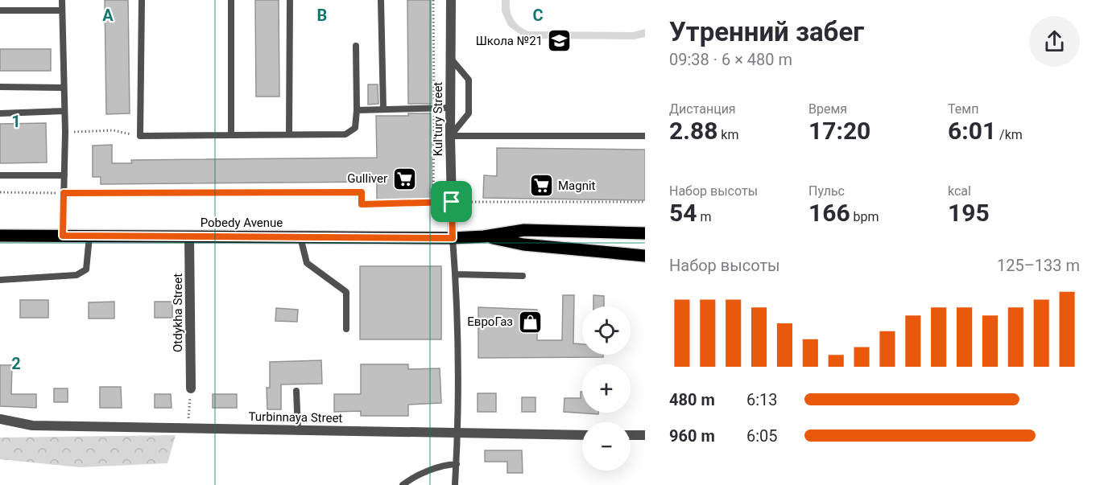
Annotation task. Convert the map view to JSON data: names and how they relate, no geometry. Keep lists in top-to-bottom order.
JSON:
{
  "streets": {
    "main road": ["Pobedy Avenue"],
    "street": ["Kul'tury Street", "Otdykha Street", "Turbinnaya Street"]
  },
  "crossings": [
    ["Kul'tury Street", "Pobedy Avenue"],
    ["Pobedy Avenue", "Otdykha Street"]
  ],
  "places": {
    "school or university": ["Школа №21"],
    "supermarket": ["Gulliver", "Magnit"],
    "shop": ["ЕвроГаз"]
  },
  "page": {
    "heading": ["Утренний забег", "09:38 · 6 × 480 m"],
    "stats": [
      ["Дистанция", "2.88 km"],
      ["Время", "17:20"],
      ["Темп", "6:01 /km"],
      ["Набор высоты", "54 m"],
      ["Пульс", "166 bpm"],
      ["kcal", "195"]
    ],
    "chart": ["Набор высоты", "125–133 m"],
    "map_buttons": ["+", "−"],
    "list": [
      {
        "name": "480 m",
        "note": "6:13"
      },
      {
        "name": "960 m",
        "note": "6:05"
      }
    ]
  },
  "grid": {
    "columns": ["A", "B", "C"],
    "rows": ["1", "2"]
  }
}
